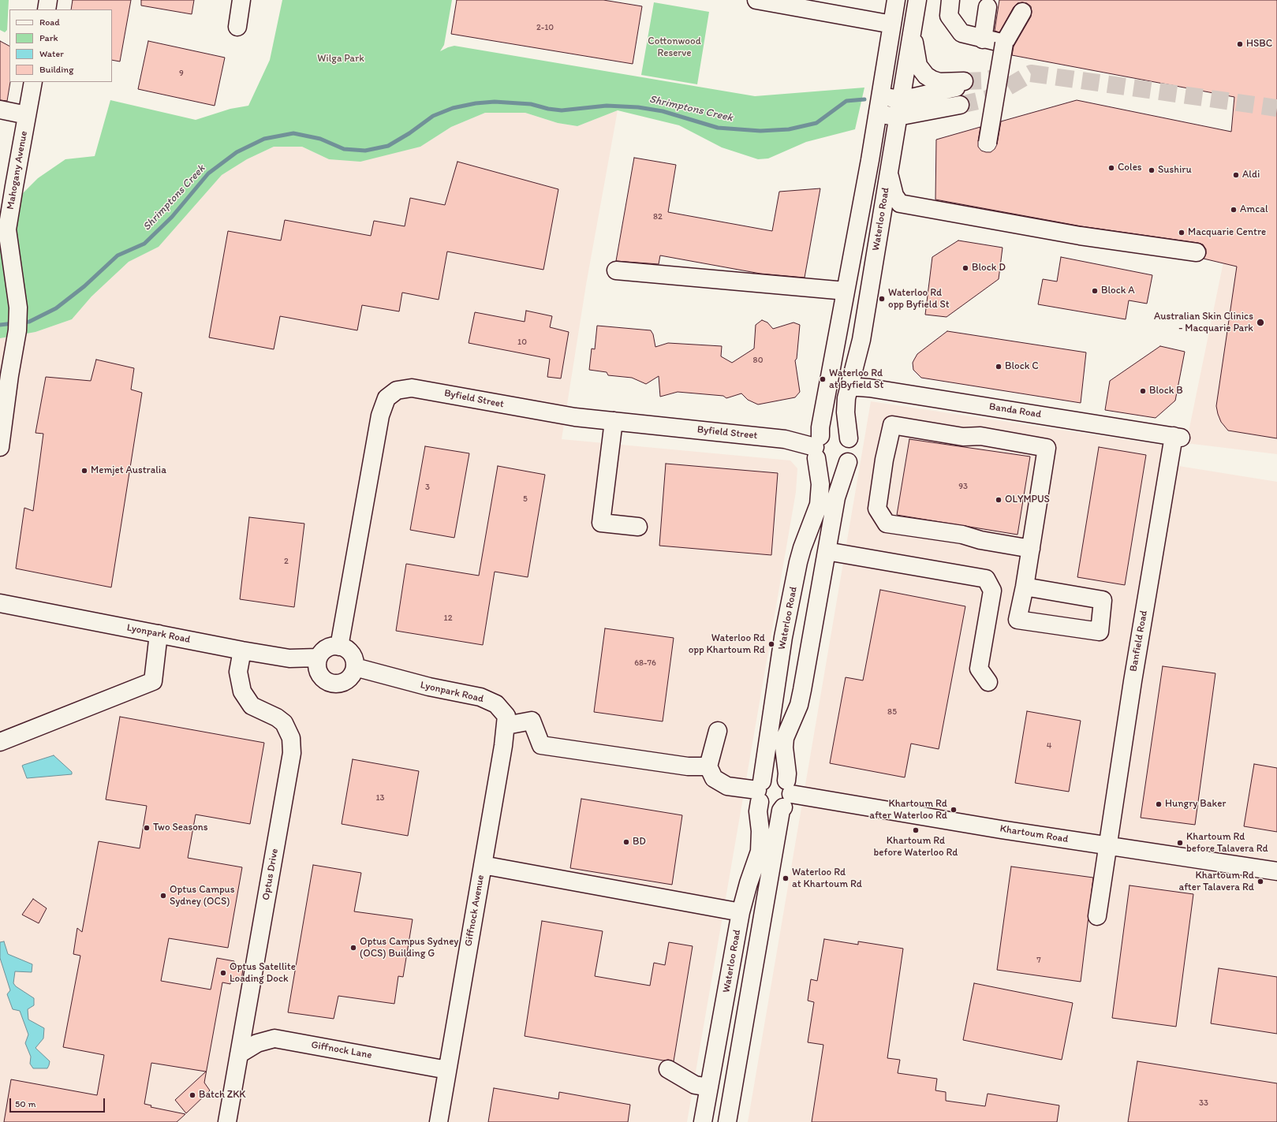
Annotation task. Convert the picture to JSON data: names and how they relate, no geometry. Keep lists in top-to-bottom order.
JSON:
{
  "streets": {
    "street": [
      "Mahogany Avenue",
      "Waterloo Road",
      "Byfield Street",
      "Banda Road",
      "Lyonpark Road",
      "Banfield Road",
      "Khartoum Road",
      "Optus Drive",
      "Giffnock Avenue",
      "Giffnock Lane"
    ]
  },
  "crossings": [
    ["Waterloo Road", "Byfield Street"],
    ["Waterloo Road", "Banda Road"],
    ["Waterloo Road", "Khartoum Road"],
    ["Byfield Street", "Lyonpark Road"],
    ["Banda Road", "Banfield Road"],
    ["Lyonpark Road", "Optus Drive"],
    ["Lyonpark Road", "Giffnock Avenue"],
    ["Banfield Road", "Khartoum Road"],
    ["Optus Drive", "Giffnock Lane"],
    ["Giffnock Avenue", "Giffnock Lane"]
  ],
  "water": ["Shrimptons Creek"],
  "parks": ["Cottonwood Reserve", "Wilga Park"],
  "places": [
    "HSBC",
    "Coles",
    "Sushiru",
    "Aldi",
    "Amcal",
    "Macquarie Centre",
    "Block D",
    "Block A",
    "Waterloo Rd opp Byfield St",
    "Australian Skin Clinics - Macquarie Park",
    "Block C",
    "Waterloo Rd at Byfield St",
    "Block B",
    "Memjet Australia",
    "OLYMPUS",
    "Waterloo Rd opp Khartoum Rd",
    "Hungry Baker",
    "Khartoum Rd after Waterloo Rd",
    "Two Seasons",
    "Khartoum Rd before Waterloo Rd",
    "BD",
    "Khartoum Rd before Talavera Rd",
    "Waterloo Rd at Khartoum Rd",
    "Khartoum Rd after Talavera Rd",
    "Optus Campus Sydney (OCS)",
    "Optus Campus Sydney (OCS) Building G",
    "Optus Satellite Loading Dock",
    "Batch ZKK"
  ],
  "house_numbers": [
    "2-10",
    "9",
    "82",
    "10",
    "80",
    "93",
    "3",
    "5",
    "2",
    "12",
    "68-76",
    "85",
    "4",
    "13",
    "7",
    "33"
  ],
  "legend": [
    "Road",
    "Park",
    "Water",
    "Building"
  ],
  "scale_bar": "50 m"
}
